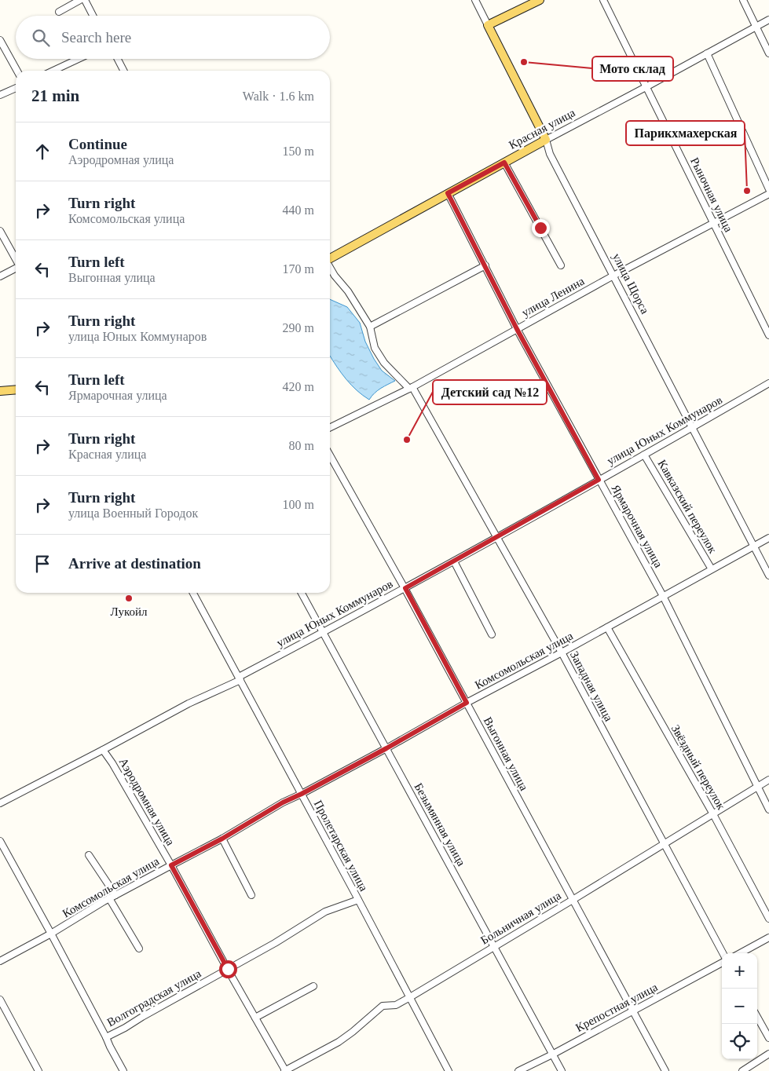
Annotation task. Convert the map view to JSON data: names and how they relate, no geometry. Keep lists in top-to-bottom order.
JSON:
{
  "streets": {
    "main road": ["Красная улица", "улица Щорса"],
    "street": [
      "Рыночная улица",
      "улица Ленина",
      "улица Юных Коммунаров",
      "Кавказский переулок",
      "Ярмарочная улица",
      "Комсомольская улица",
      "Западная улица",
      "Выгонная улица",
      "Звёздный переулок",
      "Аэродромная улица",
      "Безымянная улица",
      "Пролетарская улица",
      "Больничная улица",
      "Волгоградская улица",
      "Крепостная улица"
    ]
  },
  "crossings": [
    ["Красная улица", "Рыночная улица"],
    ["Красная улица", "улица Щорса"],
    ["Красная улица", "Ярмарочная улица"],
    ["Рыночная улица", "улица Ленина"],
    ["улица Щорса", "улица Ленина"],
    ["улица Щорса", "улица Юных Коммунаров"],
    ["улица Щорса", "Комсомольская улица"],
    ["улица Ленина", "Ярмарочная улица"],
    ["улица Ленина", "Западная улица"],
    ["улица Юных Коммунаров", "Кавказский переулок"],
    ["улица Юных Коммунаров", "Ярмарочная улица"],
    ["улица Юных Коммунаров", "Западная улица"],
    ["улица Юных Коммунаров", "Выгонная улица"],
    ["улица Юных Коммунаров", "Аэродромная улица"],
    ["улица Юных Коммунаров", "Безымянная улица"],
    ["улица Юных Коммунаров", "Пролетарская улица"],
    ["Кавказский переулок", "Комсомольская улица"],
    ["Ярмарочная улица", "Комсомольская улица"],
    ["Ярмарочная улица", "Больничная улица"],
    ["Комсомольская улица", "Западная улица"],
    ["Комсомольская улица", "Выгонная улица"],
    ["Комсомольская улица", "Звёздный переулок"],
    ["Комсомольская улица", "Аэродромная улица"],
    ["Комсомольская улица", "Безымянная улица"],
    ["Комсомольская улица", "Пролетарская улица"],
    ["Западная улица", "Больничная улица"],
    ["Выгонная улица", "Больничная улица"],
    ["Выгонная улица", "Крепостная улица"],
    ["Звёздный переулок", "Больничная улица"],
    ["Аэродромная улица", "Больничная улица"],
    ["Аэродромная улица", "Волгоградская улица"],
    ["Безымянная улица", "Больничная улица"],
    ["Безымянная улица", "Крепостная улица"],
    ["Пролетарская улица", "Больничная улица"],
    ["Пролетарская улица", "Волгоградская улица"]
  ],
  "places": [
    "Мото склад",
    "Парикхмахерская",
    "Детский сад №12",
    "Лукойл"
  ],
  "page": {
    "search": "Search here",
    "heading": ["21 min", "Walk · 1.6 km"],
    "list": [
      ["Continue", "Аэродромная улица", "150 m"],
      ["Turn right", "Комсомольская улица", "440 m"],
      ["Turn left", "Выгонная улица", "170 m"],
      ["Turn right", "улица Юных Коммунаров", "290 m"],
      ["Turn left", "Ярмарочная улица", "420 m"],
      ["Turn right", "Красная улица", "80 m"],
      ["Turn right", "улица Военный Городок", "100 m"],
      "Arrive at destination"
    ],
    "map_buttons": ["+", "−"]
  }
}
